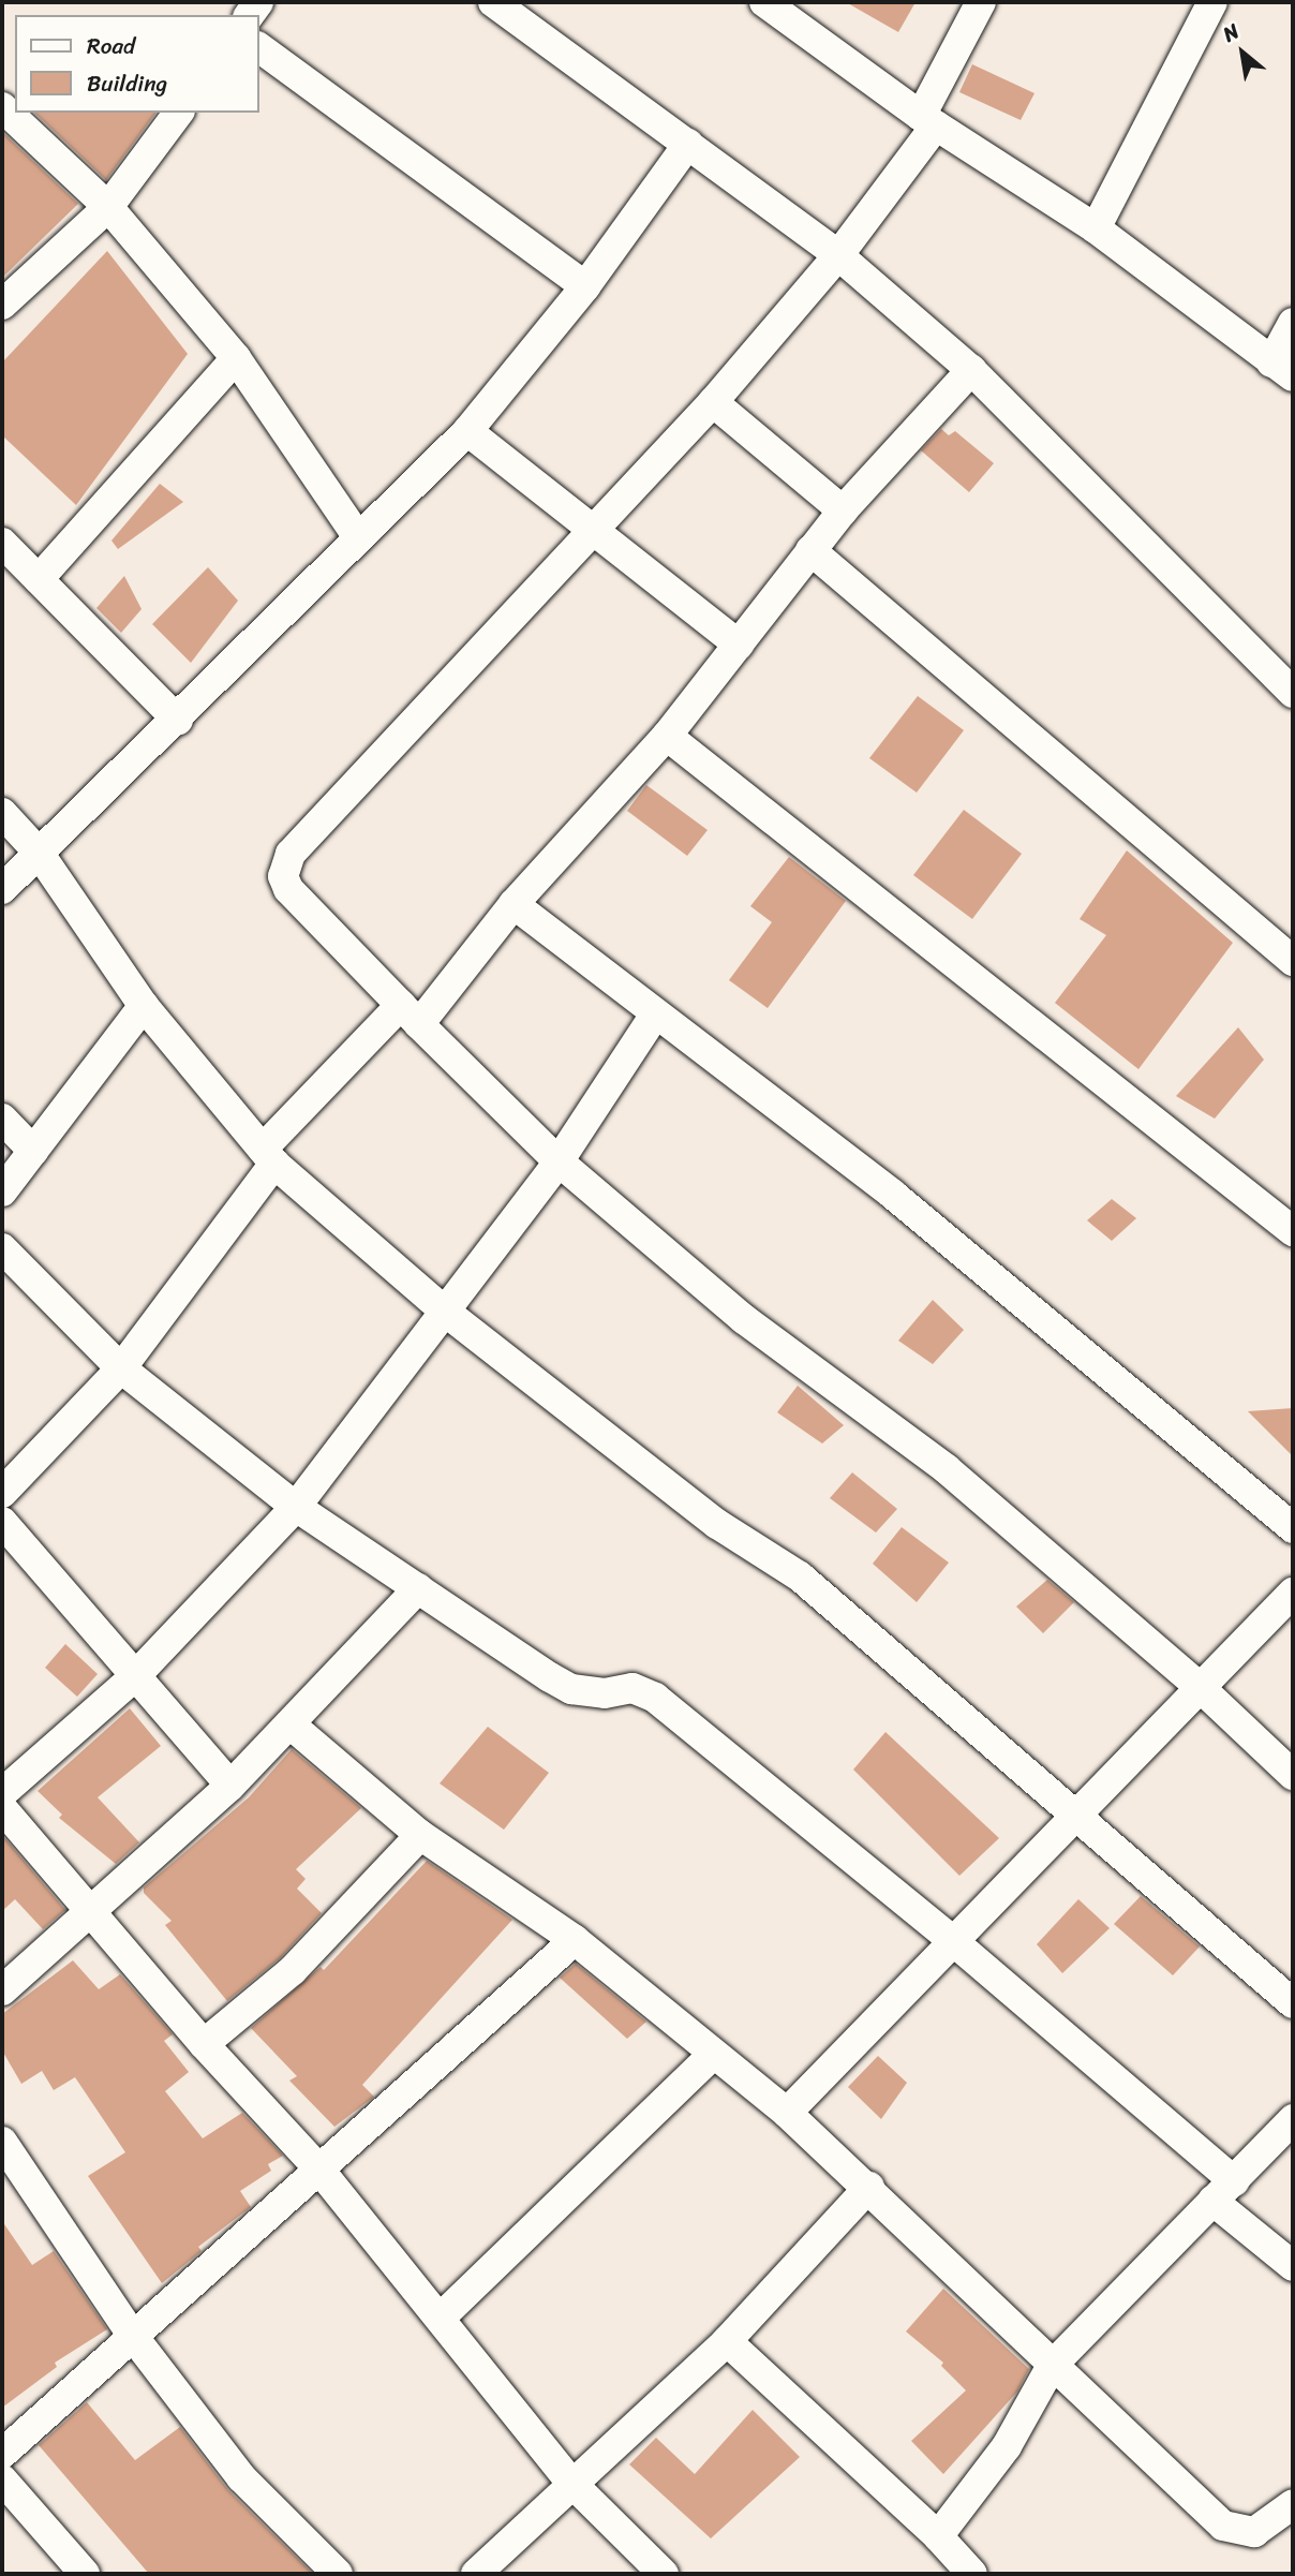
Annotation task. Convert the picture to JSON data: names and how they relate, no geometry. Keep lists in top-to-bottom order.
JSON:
{
  "legend": ["Road", "Building"],
  "north": "top left"
}
